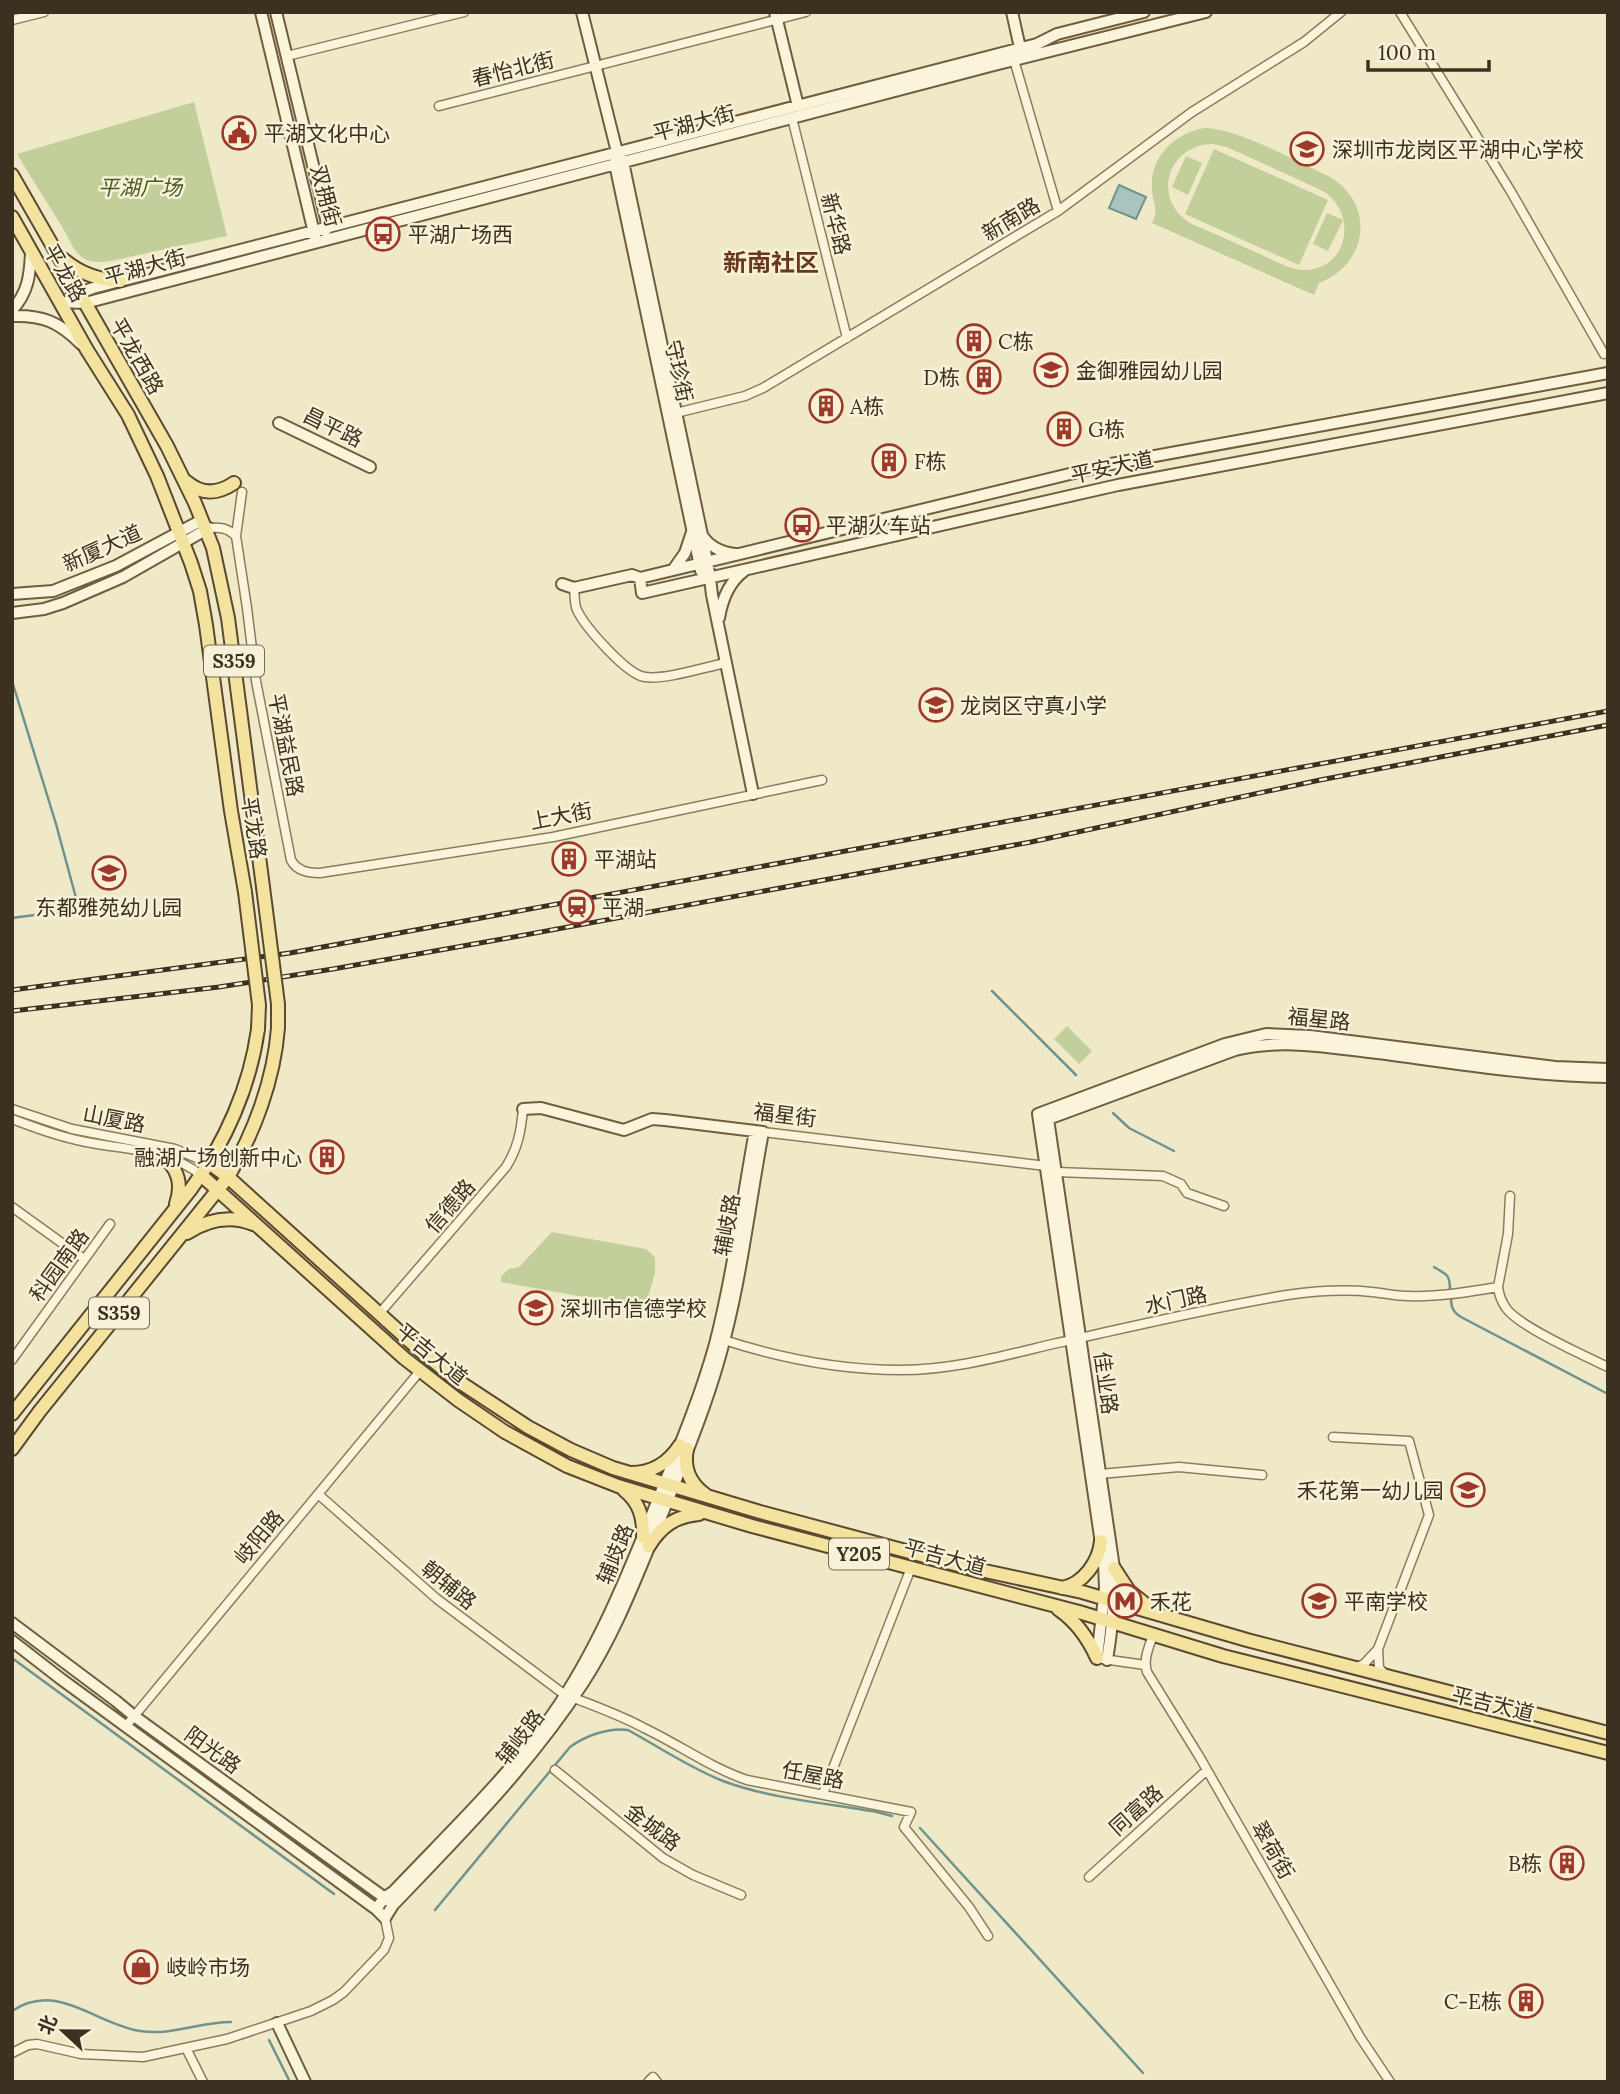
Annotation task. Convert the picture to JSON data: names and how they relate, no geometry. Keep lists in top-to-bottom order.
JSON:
{
  "streets": {
    "main road": [
      "平龙路",
      "平龙西路",
      "S359",
      "平吉大道",
      "Y205"
    ],
    "street": [
      "春怡北街",
      "平湖大街",
      "双拥街",
      "新南路",
      "新华路",
      "守珍街",
      "昌平路",
      "平安大道",
      "新厦大道",
      "平湖益民路",
      "上大街",
      "福星路",
      "福星街",
      "山厦路",
      "信德路",
      "辅岐路",
      "科园南路",
      "水门路",
      "佳业路",
      "岐阳路",
      "辅歧路",
      "朝辅路",
      "阳光路",
      "任屋路",
      "同富路",
      "金城路",
      "翠荷街"
    ]
  },
  "crossings": [
    ["春怡北街", "守珍街"],
    ["平湖大街", "双拥街"],
    ["平湖大街", "新华路"],
    ["平湖大街", "平龙路"],
    ["平湖大街", "平龙西路"],
    ["平湖大街", "守珍街"],
    ["新南路", "新华路"],
    ["新南路", "守珍街"],
    ["平龙路", "平龙西路"],
    ["平龙路", "新厦大道"],
    ["平龙路", "山厦路"],
    ["平龙路", "平吉大道"],
    ["守珍街", "平安大道"],
    ["守珍街", "上大街"],
    ["平湖益民路", "上大街"],
    ["福星路", "佳业路"],
    ["福星街", "信德路"],
    ["福星街", "辅岐路"],
    ["福星街", "佳业路"],
    ["山厦路", "平吉大道"],
    ["信德路", "平吉大道"],
    ["辅岐路", "水门路"],
    ["辅岐路", "平吉大道"],
    ["辅岐路", "辅歧路"],
    ["水门路", "佳业路"],
    ["平吉大道", "佳业路"],
    ["平吉大道", "岐阳路"],
    ["平吉大道", "辅歧路"],
    ["岐阳路", "朝辅路"],
    ["岐阳路", "阳光路"],
    ["辅歧路", "朝辅路"],
    ["辅歧路", "阳光路"],
    ["辅歧路", "任屋路"],
    ["朝辅路", "任屋路"],
    ["同富路", "翠荷街"]
  ],
  "districts": ["新南社区"],
  "parks": ["平湖广场"],
  "places": {
    "public building": ["平湖文化中心"],
    "school or university": [
      "深圳市龙岗区平湖中心学校",
      "金御雅园幼儿园",
      "龙岗区守真小学",
      "东都雅苑幼儿园",
      "深圳市信德学校",
      "禾花第一幼儿园",
      "平南学校"
    ],
    "bus stop": ["平湖广场西", "平湖火车站"],
    "building": [
      "C栋",
      "D栋",
      "A栋",
      "G栋",
      "F栋",
      "平湖站",
      "融湖广场创新中心",
      "B栋",
      "C-E栋"
    ],
    "station": ["平湖"],
    "metro station": ["禾花"],
    "shop": ["岐岭市场"]
  },
  "scale_bar": "100 m",
  "north": "left"
}
